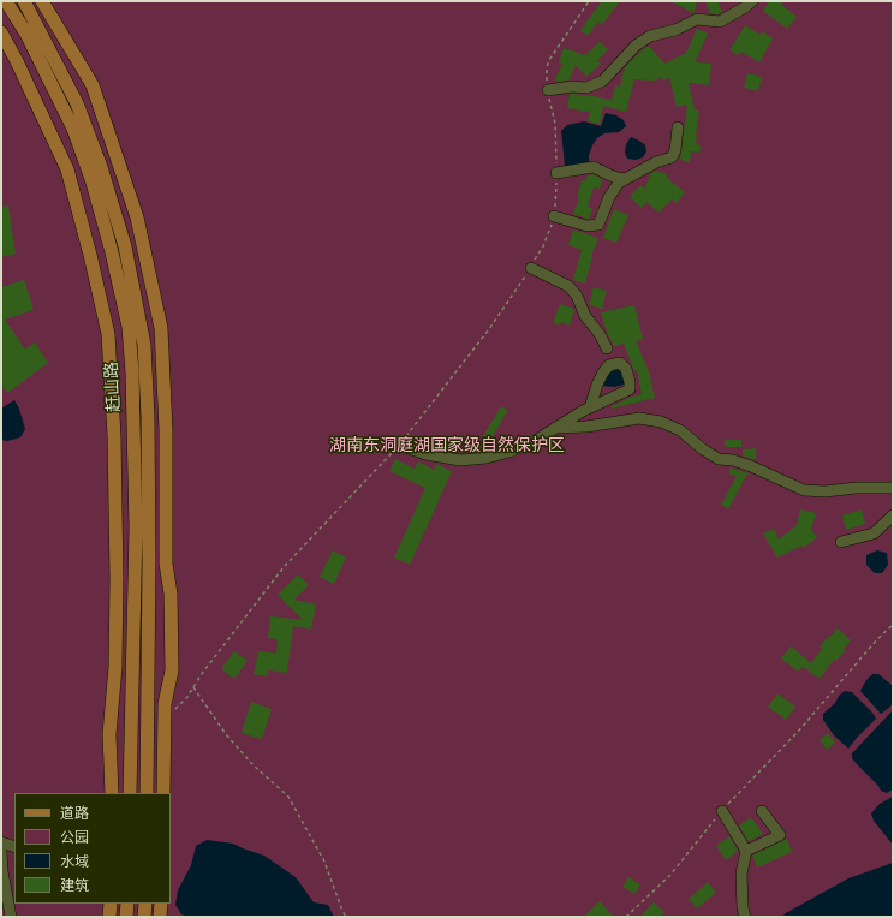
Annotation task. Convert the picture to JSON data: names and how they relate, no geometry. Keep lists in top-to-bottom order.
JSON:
{
  "streets": {
    "main road": ["赶山路"]
  },
  "parks": ["湖南东洞庭湖国家级自然保护区"],
  "legend": [
    "道路",
    "公园",
    "水域",
    "建筑"
  ]
}
